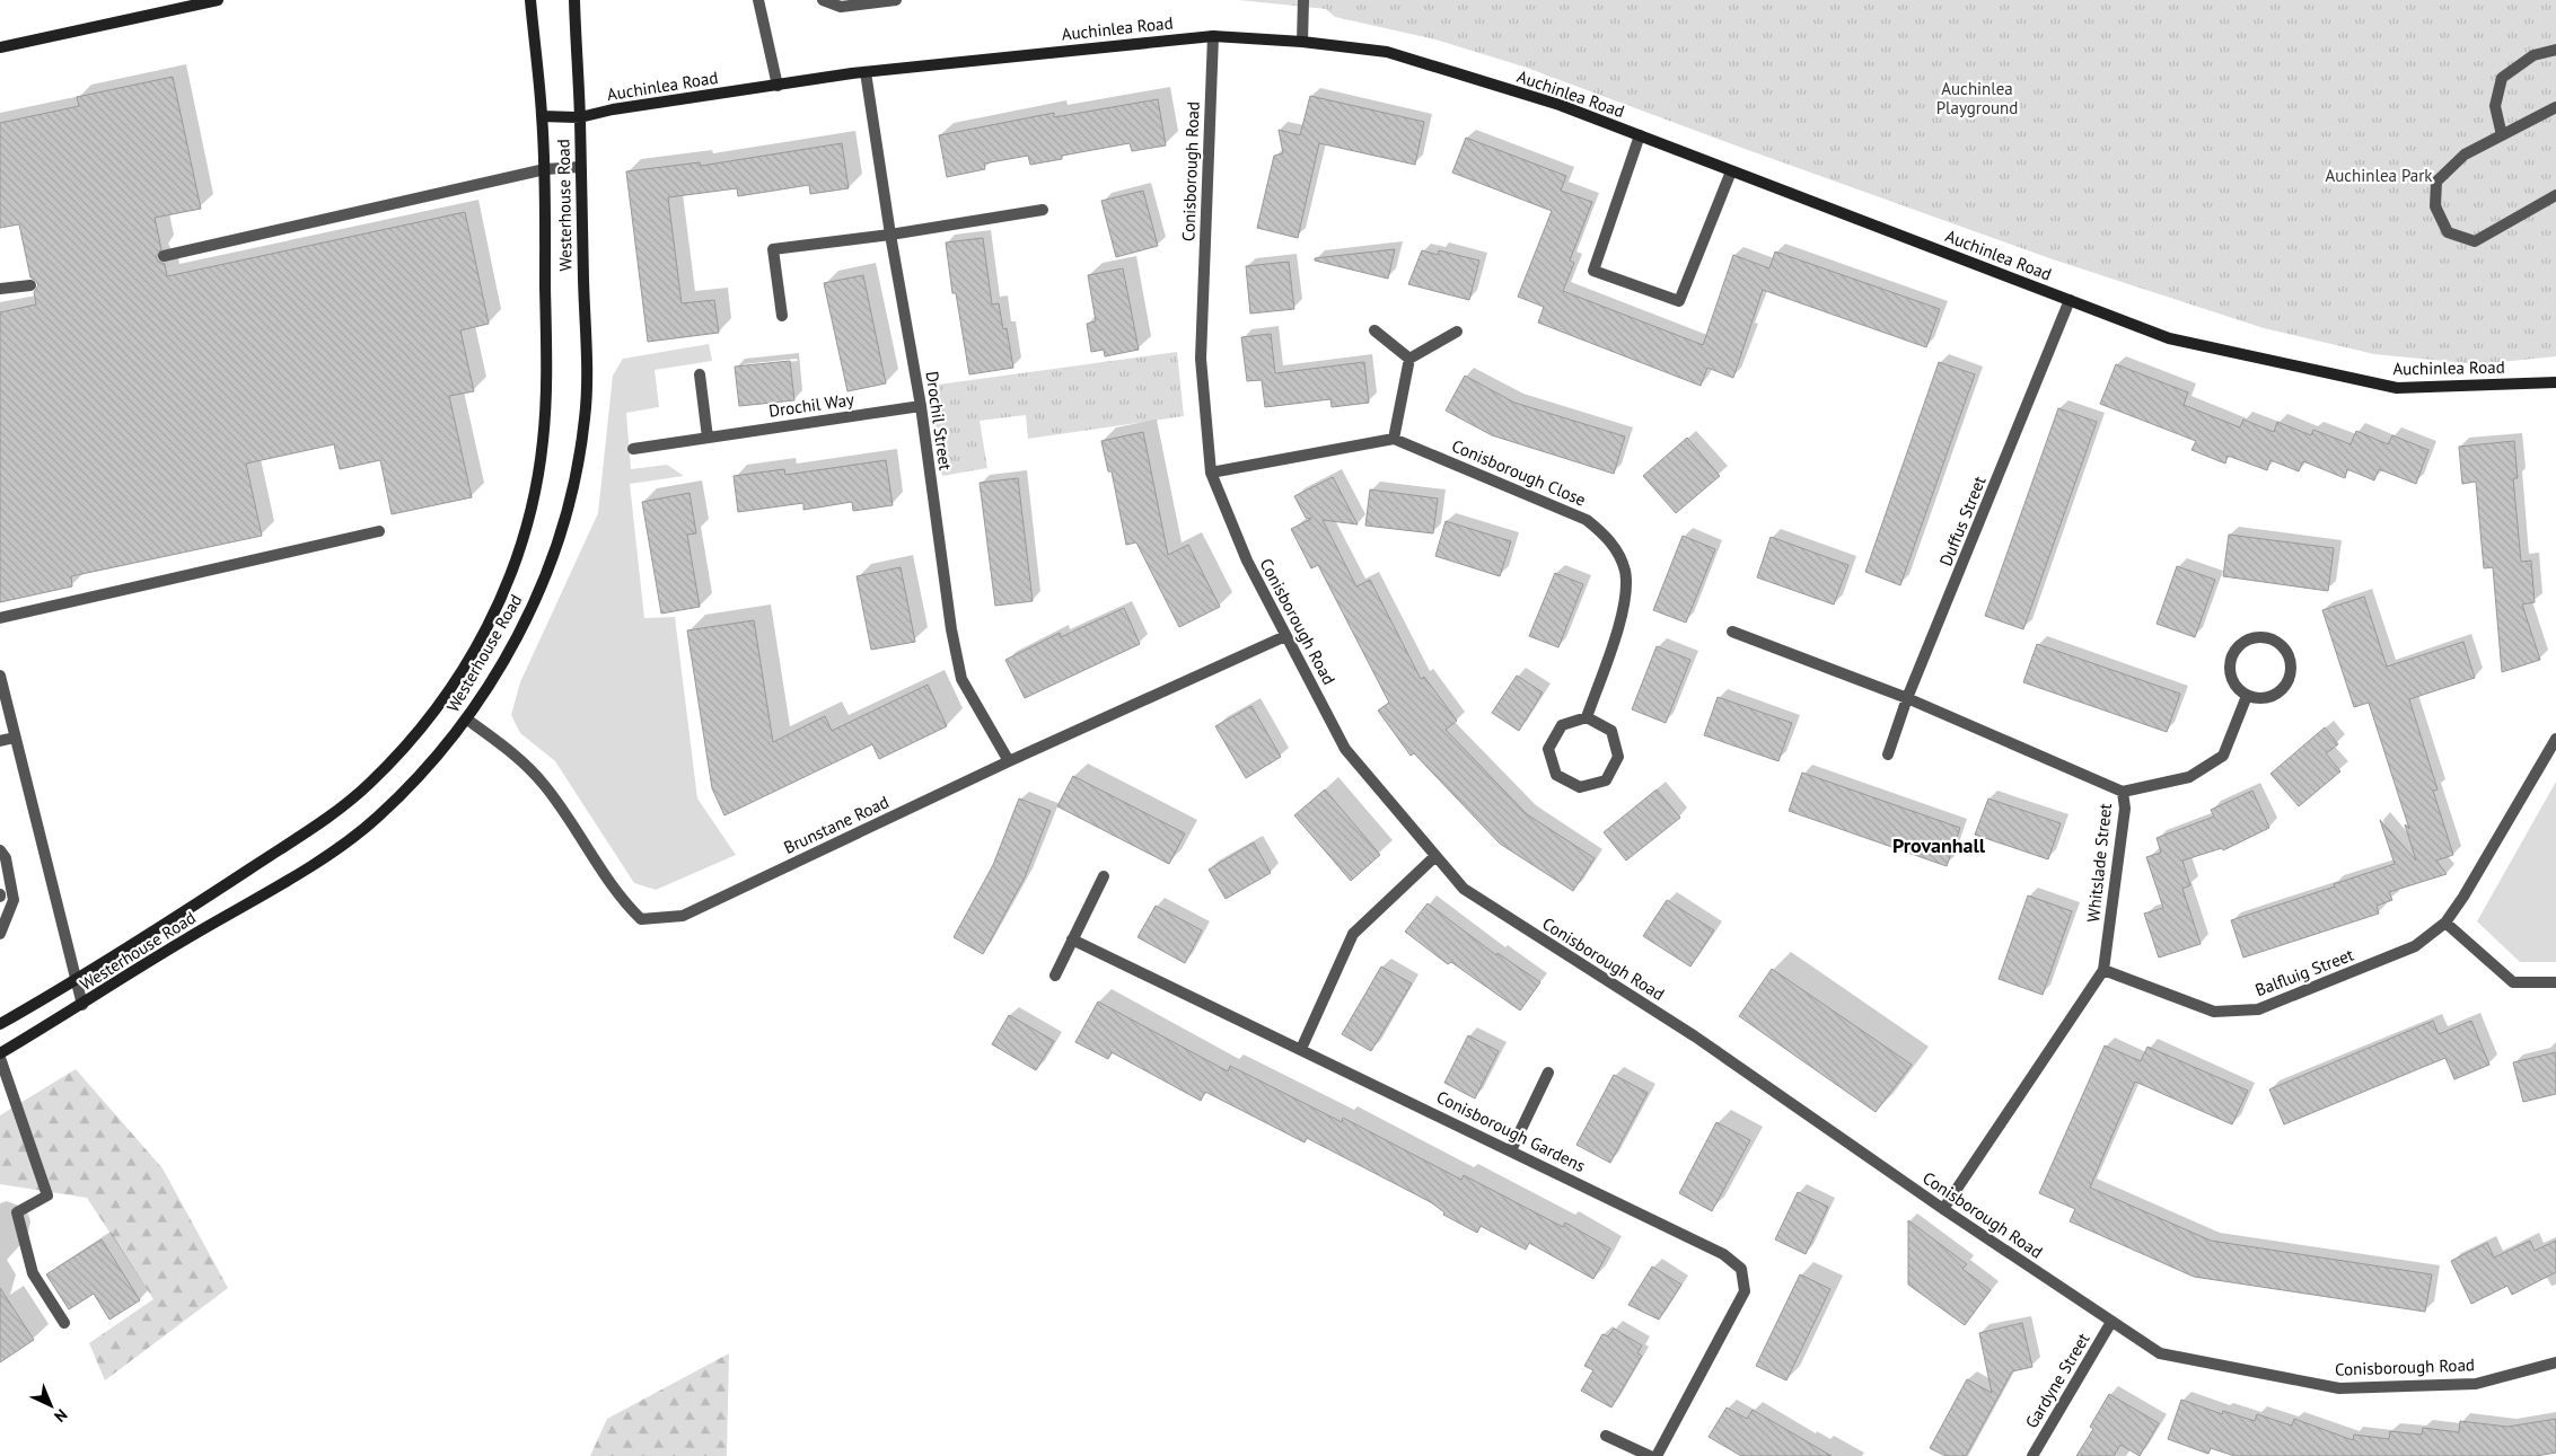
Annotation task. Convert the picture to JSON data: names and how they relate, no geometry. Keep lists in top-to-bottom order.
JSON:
{
  "streets": {
    "street": [
      "Auchinlea Road",
      "Conisborough Road",
      "Westerhouse Road",
      "Drochil Way",
      "Drochil Street",
      "Conisborough Close",
      "Duffus Street",
      "Brunstane Road",
      "Whitslade Street",
      "Balfluig Street",
      "Conisborough Gardens",
      "Gardyne Street"
    ]
  },
  "crossings": [
    ["Auchinlea Road", "Conisborough Road"],
    ["Auchinlea Road", "Westerhouse Road"],
    ["Auchinlea Road", "Drochil Street"],
    ["Auchinlea Road", "Duffus Street"],
    ["Conisborough Road", "Brunstane Road"],
    ["Conisborough Road", "Whitslade Street"],
    ["Conisborough Road", "Gardyne Street"],
    ["Westerhouse Road", "Brunstane Road"],
    ["Drochil Way", "Drochil Street"],
    ["Drochil Street", "Brunstane Road"],
    ["Duffus Street", "Whitslade Street"],
    ["Whitslade Street", "Balfluig Street"]
  ],
  "districts": ["Provanhall"],
  "parks": ["Auchinlea Playground", "Auchinlea Park"],
  "north": "bottom right"
}
